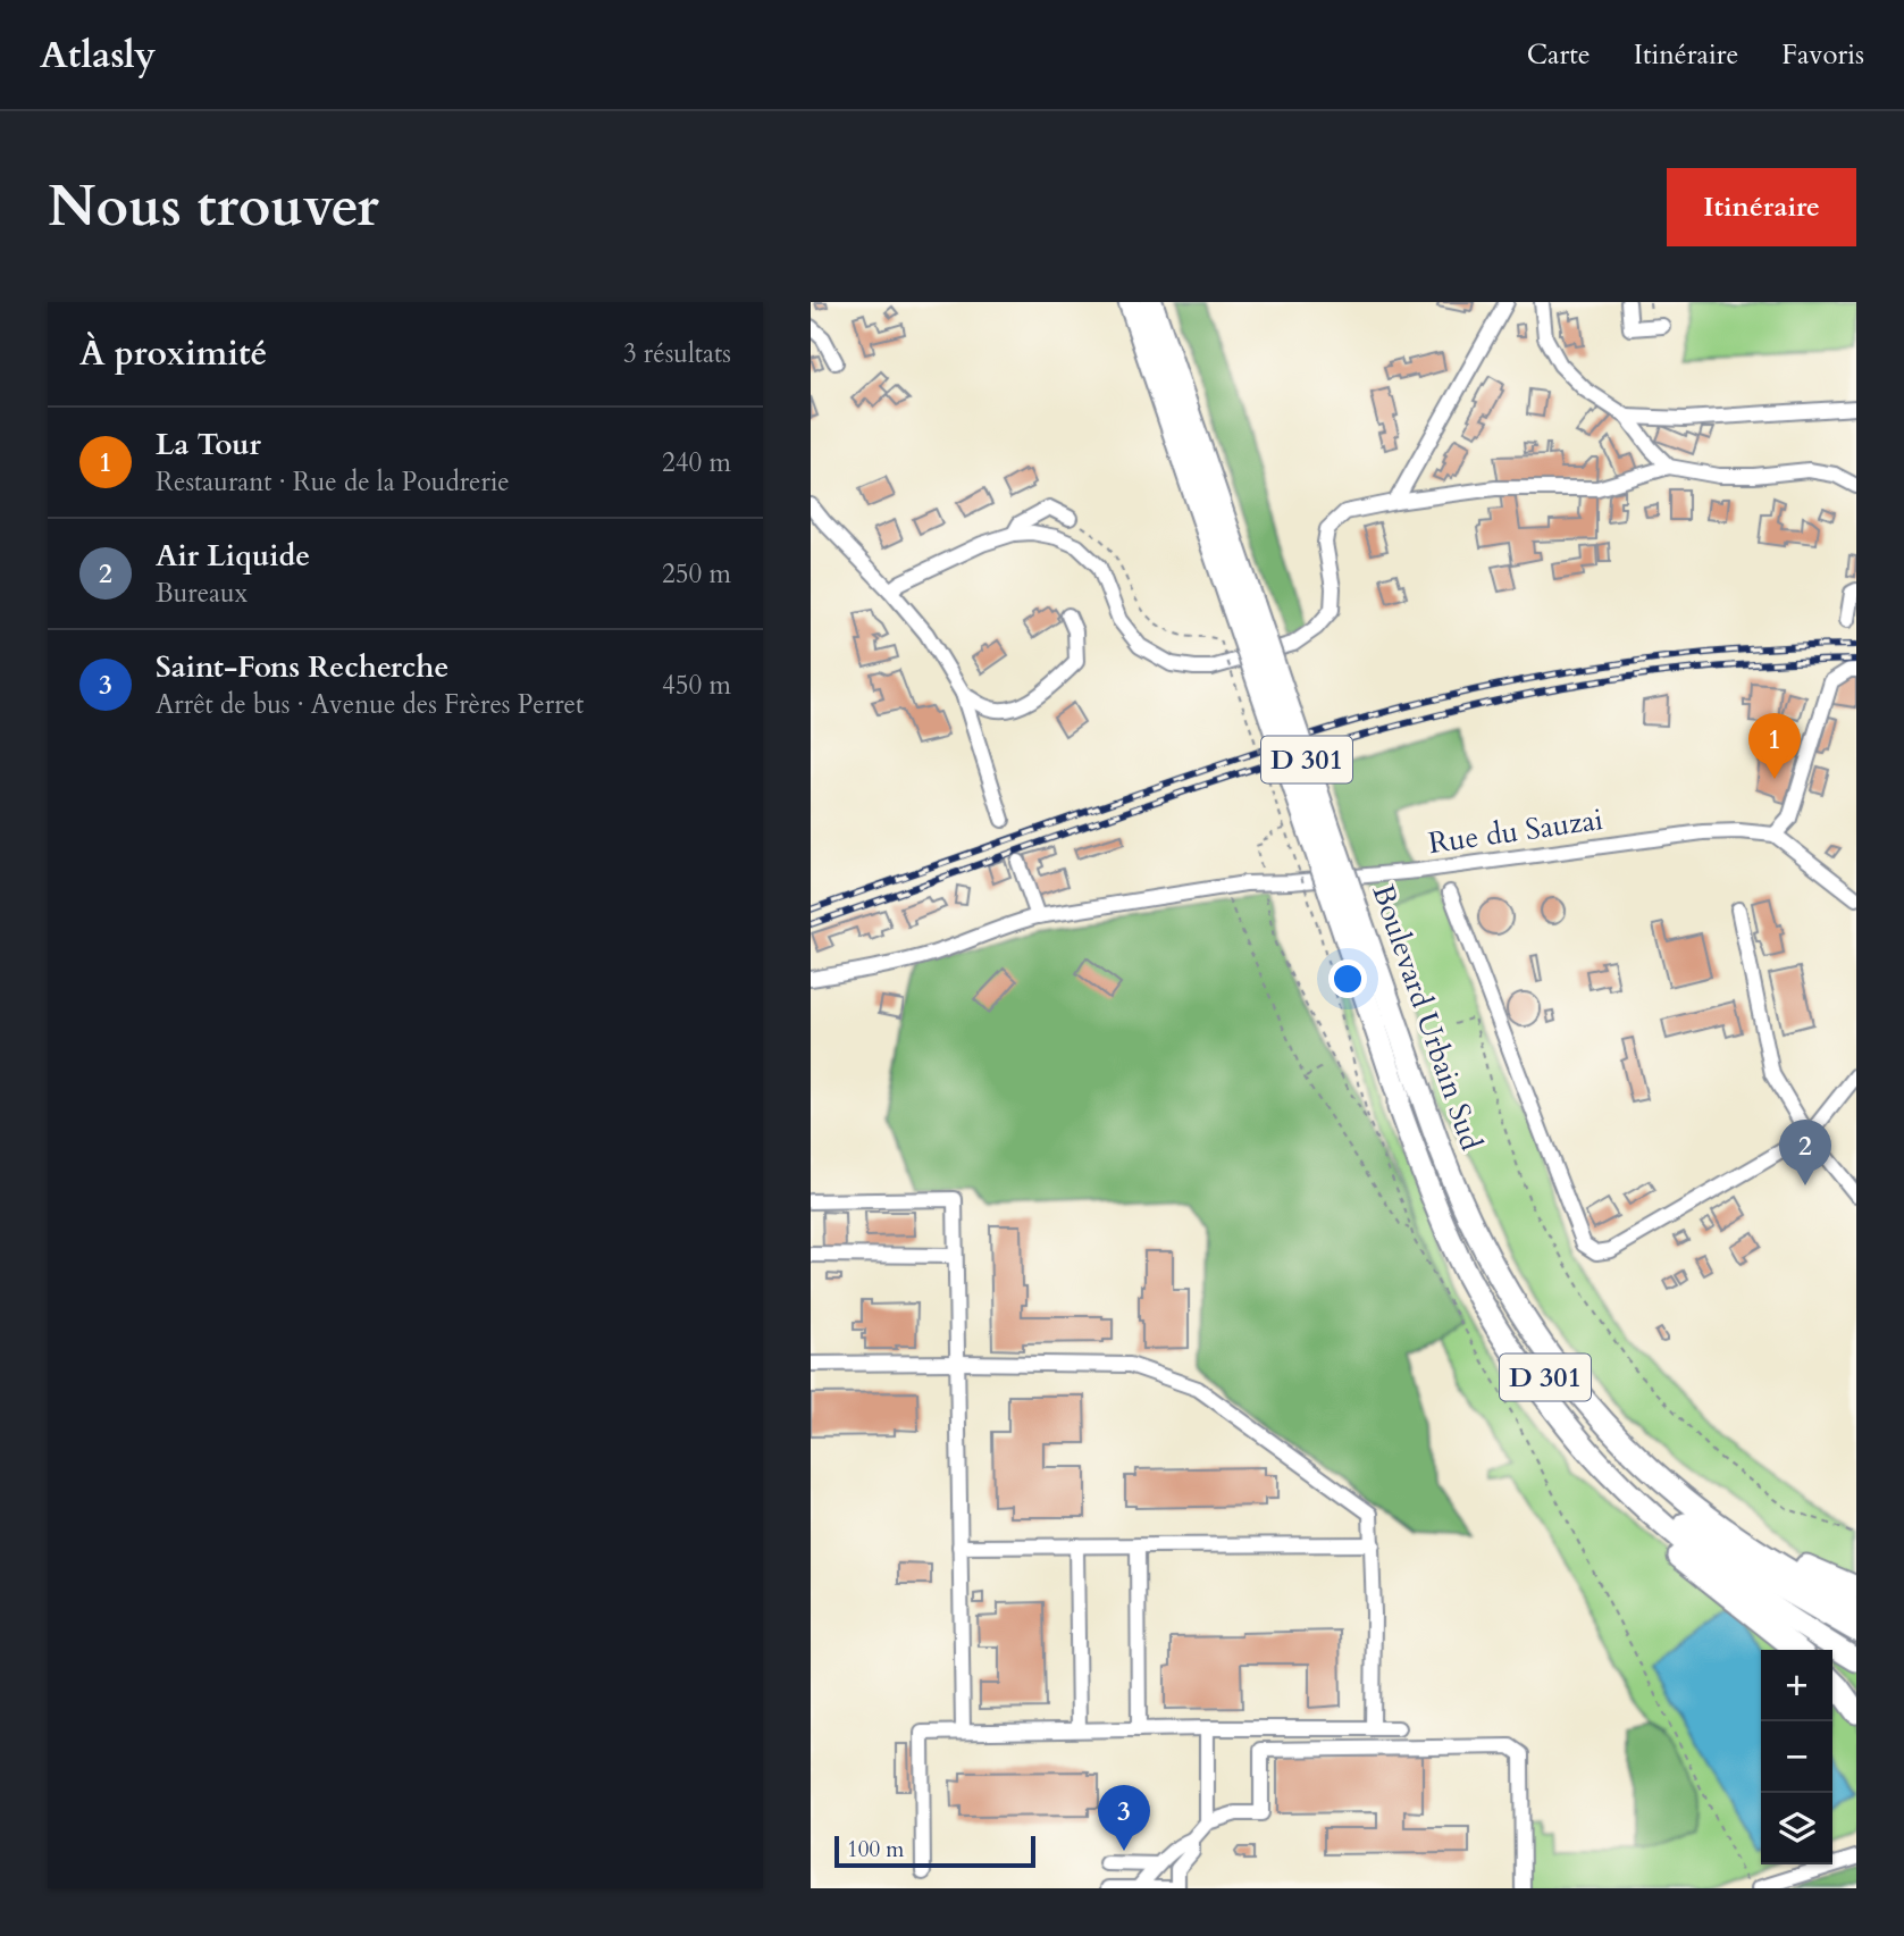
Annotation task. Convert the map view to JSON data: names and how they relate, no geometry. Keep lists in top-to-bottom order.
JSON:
{
  "streets": {
    "highway": ["D 301", "Boulevard Urbain Sud"],
    "street": ["Rue du Sauzai"]
  },
  "crossings": [
    ["D 301", "Boulevard Urbain Sud"]
  ],
  "scale_bar": "100 m",
  "page": {
    "header": "Atlasly",
    "nav": ["Carte", "Itinéraire", "Favoris"],
    "buttons": "Itinéraire",
    "title": "Nous trouver",
    "heading": ["À proximité", "3 résultats"],
    "list": [
      {
        "mark": "1",
        "name": "La Tour",
        "note": "Restaurant · Rue de la Poudrerie",
        "value": "240 m"
      },
      {
        "mark": "2",
        "name": "Air Liquide",
        "note": "Bureaux",
        "value": "250 m"
      },
      {
        "mark": "3",
        "name": "Saint-Fons Recherche",
        "note": "Arrêt de bus · Avenue des Frères Perret",
        "value": "450 m"
      }
    ],
    "pins": ["1", "2", "3"],
    "map_buttons": ["+", "−"],
    "scale": "100 m"
  }
}
